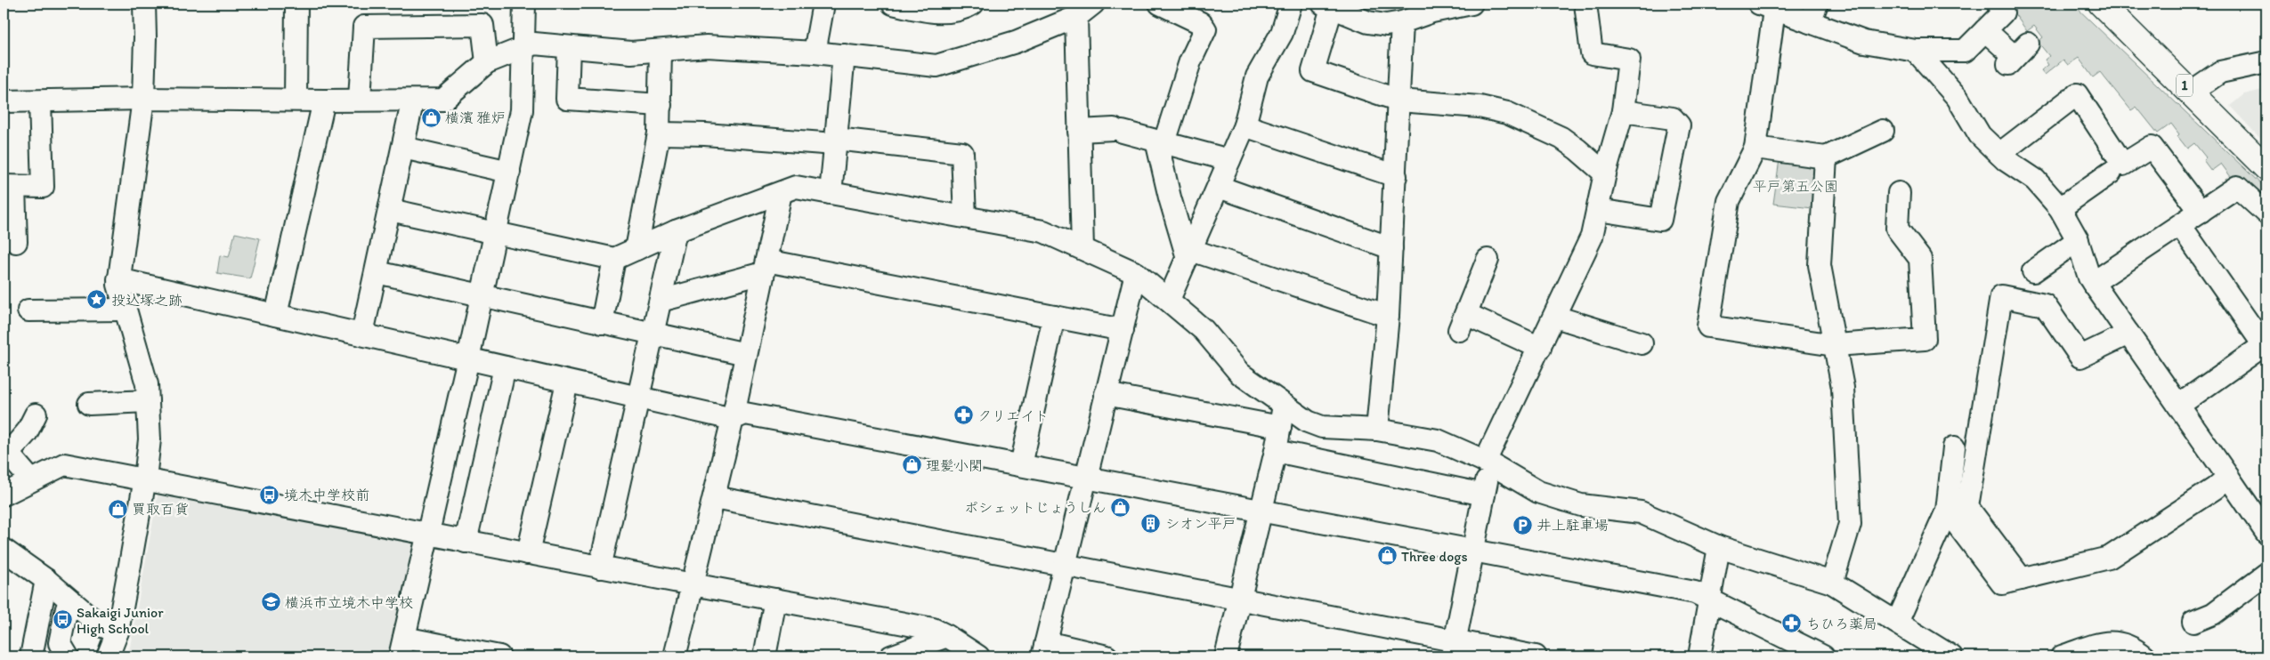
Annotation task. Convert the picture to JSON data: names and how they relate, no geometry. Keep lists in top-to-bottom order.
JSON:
{
  "streets": {
    "highway": ["1"]
  },
  "parks": ["平戸第五公園"],
  "places": {
    "shop": [
      "横濱 雅炉",
      "理髪小関",
      "ポシェットじょうしん",
      "買取百貨",
      "Three dogs"
    ],
    "place": ["投込塚之跡"],
    "pharmacy": ["クリエイト", "ちひろ薬局"],
    "bus stop": ["境木中学校前", "Sakaigi Junior High School"],
    "building": ["シオン平戸"],
    "parking": ["井上駐車場"],
    "school or university": ["横浜市立境木中学校"]
  }
}
